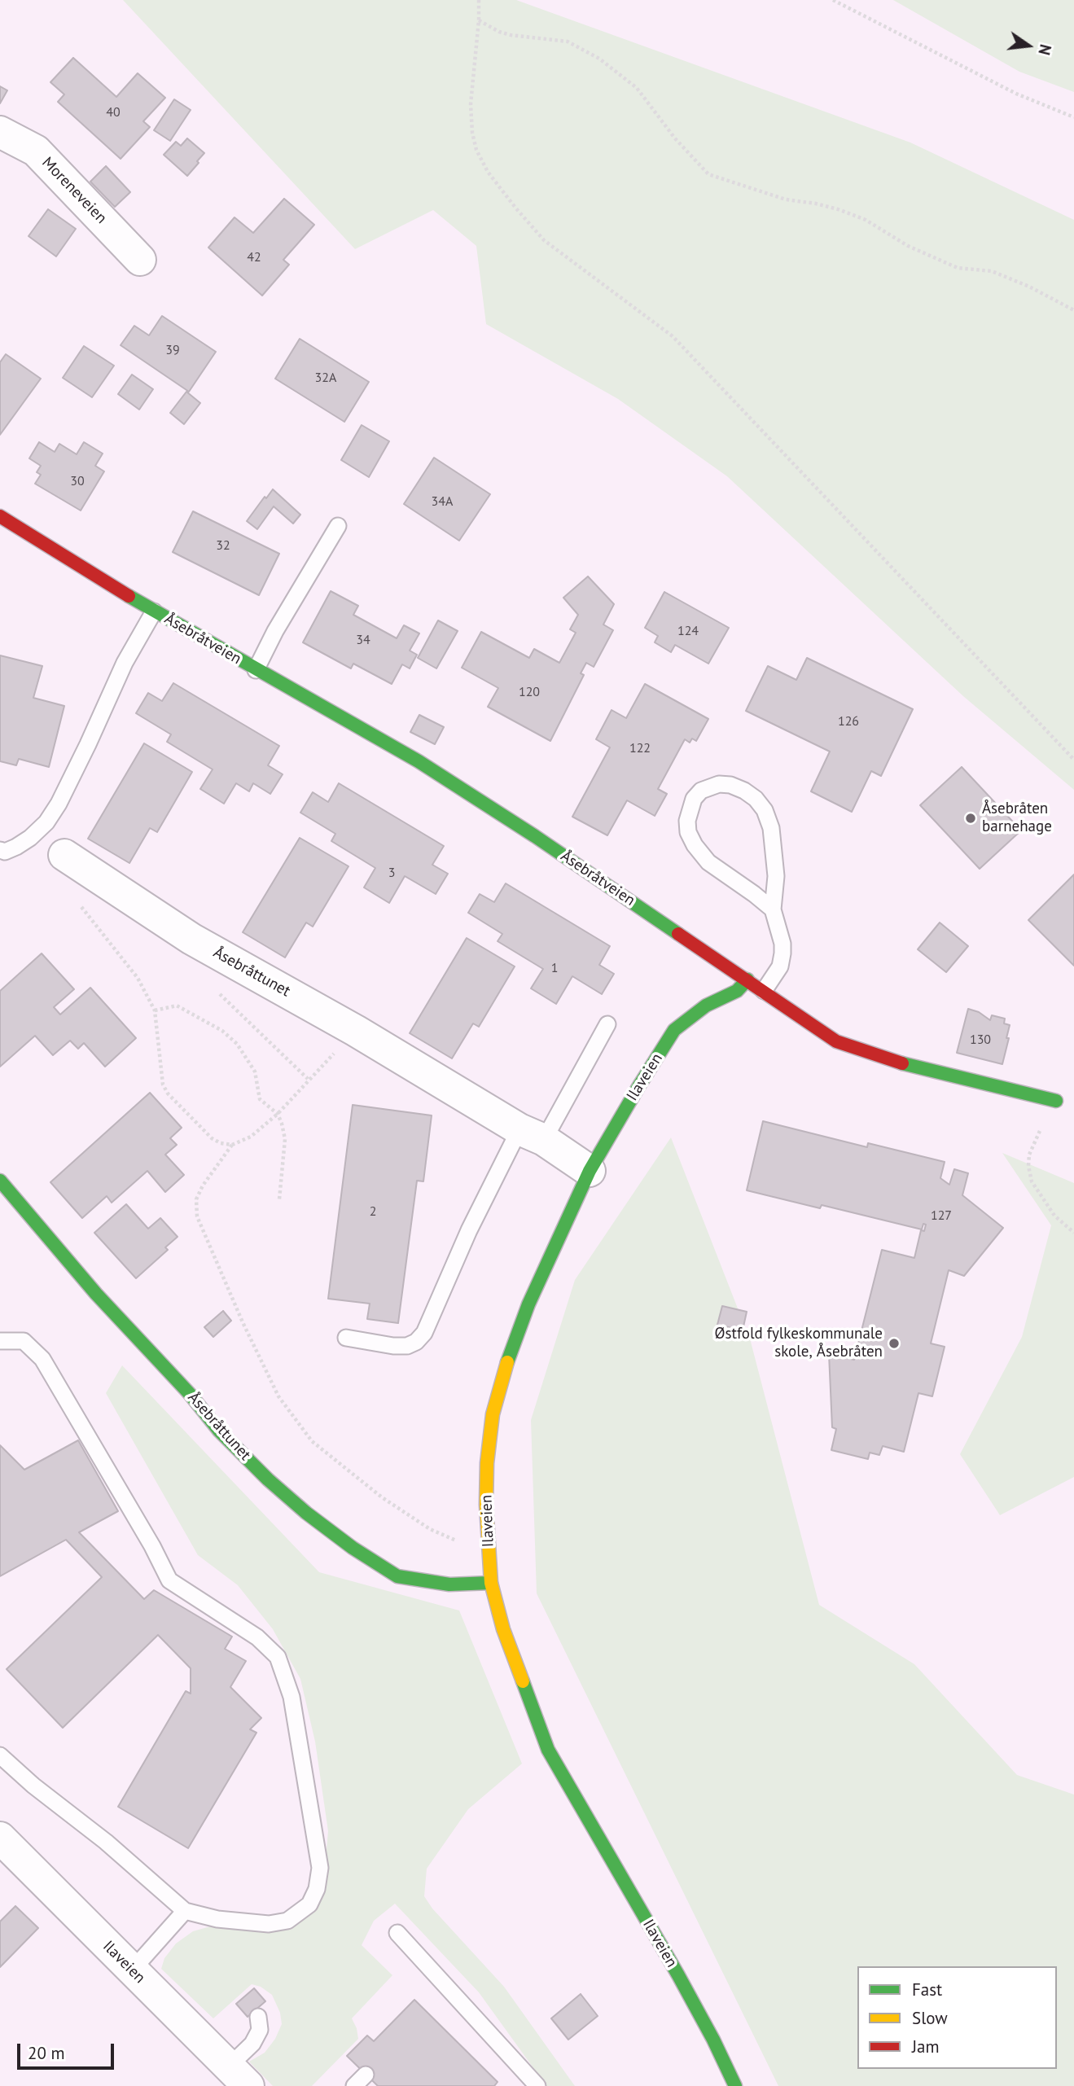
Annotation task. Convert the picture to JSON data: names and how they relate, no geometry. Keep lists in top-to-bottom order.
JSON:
{
  "streets": {
    "street": [
      "Moreneveien",
      "Åsebråtveien",
      "Åsebråttunet",
      "Ilaveien"
    ]
  },
  "crossings": [
    ["Åsebråtveien", "Ilaveien"],
    ["Åsebråttunet", "Ilaveien"]
  ],
  "places": ["Åsebråten barnehage", "Østfold fylkeskommunale skole, Åsebråten"],
  "house_numbers": [
    "40",
    "42",
    "39",
    "32A",
    "30",
    "34A",
    "32",
    "124",
    "34",
    "120",
    "126",
    "122",
    "3",
    "1",
    "130",
    "2",
    "127"
  ],
  "legend": ["Fast", "Slow", "Jam"],
  "scale_bar": "20 m",
  "north": "right"
}
